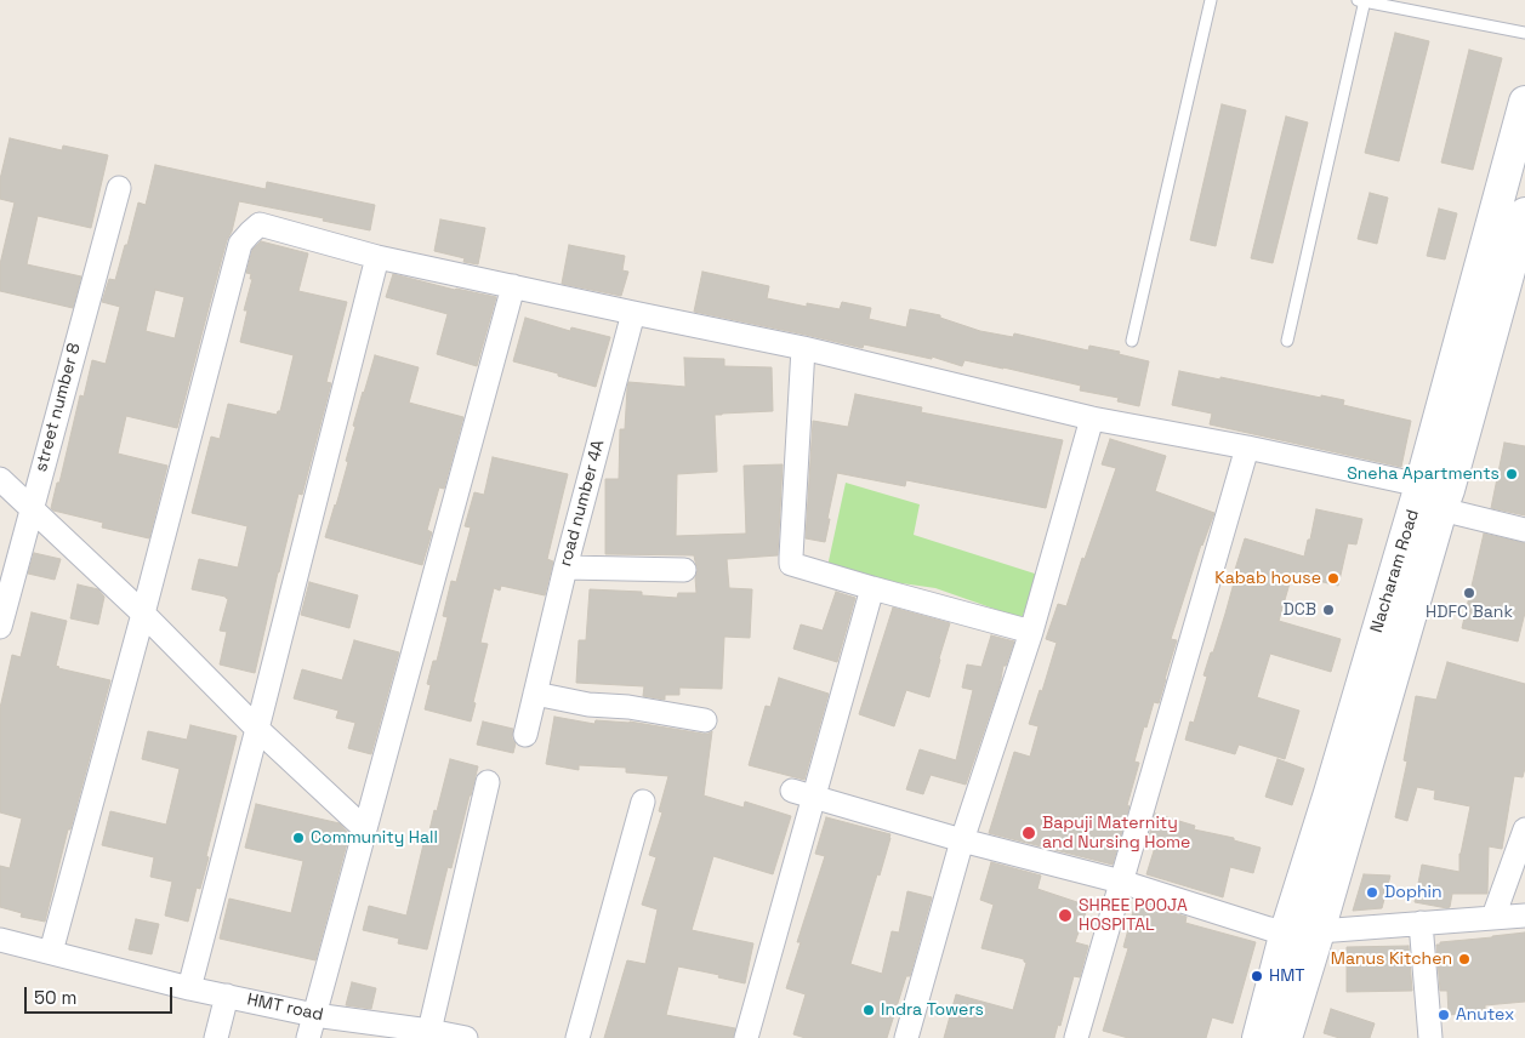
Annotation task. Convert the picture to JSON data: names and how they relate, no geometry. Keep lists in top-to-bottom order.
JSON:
{
  "streets": {
    "main road": ["Nacharam Road"],
    "street": ["street number 8", "road number 4A", "HMT road"]
  },
  "places": [
    "Sneha Apartments",
    "Kabab house",
    "HDFC Bank",
    "DCB",
    "Bapuji Maternity and Nursing Home",
    "Community Hall",
    "Dophin",
    "SHREE POOJA HOSPITAL",
    "Manus Kitchen",
    "HMT",
    "Indra Towers",
    "Anutex"
  ],
  "scale_bar": "50 m"
}
